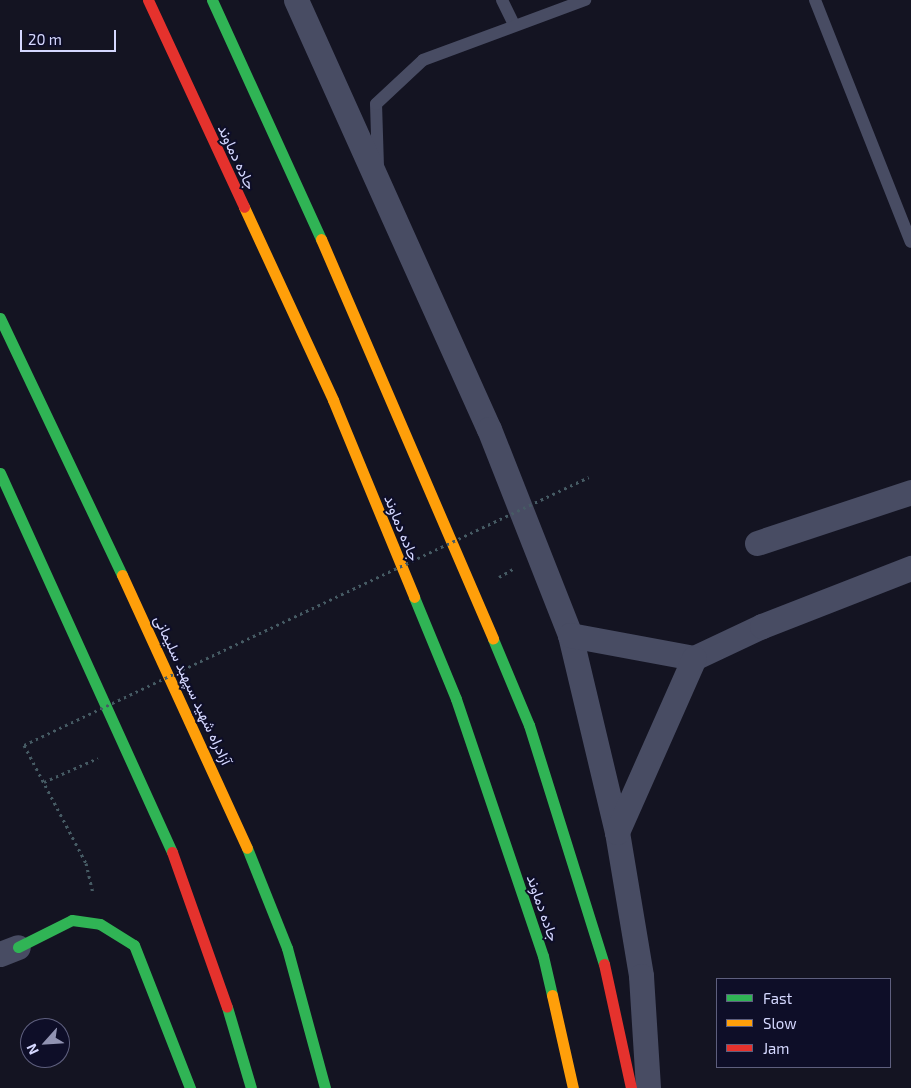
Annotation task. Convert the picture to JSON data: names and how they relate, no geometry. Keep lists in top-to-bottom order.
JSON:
{
  "streets": {
    "highway": ["جاده دماوند", "آزادراه شهید سپهبد سلیمانی"]
  },
  "legend": ["Fast", "Slow", "Jam"],
  "scale_bar": "20 m",
  "north": "bottom left"
}
